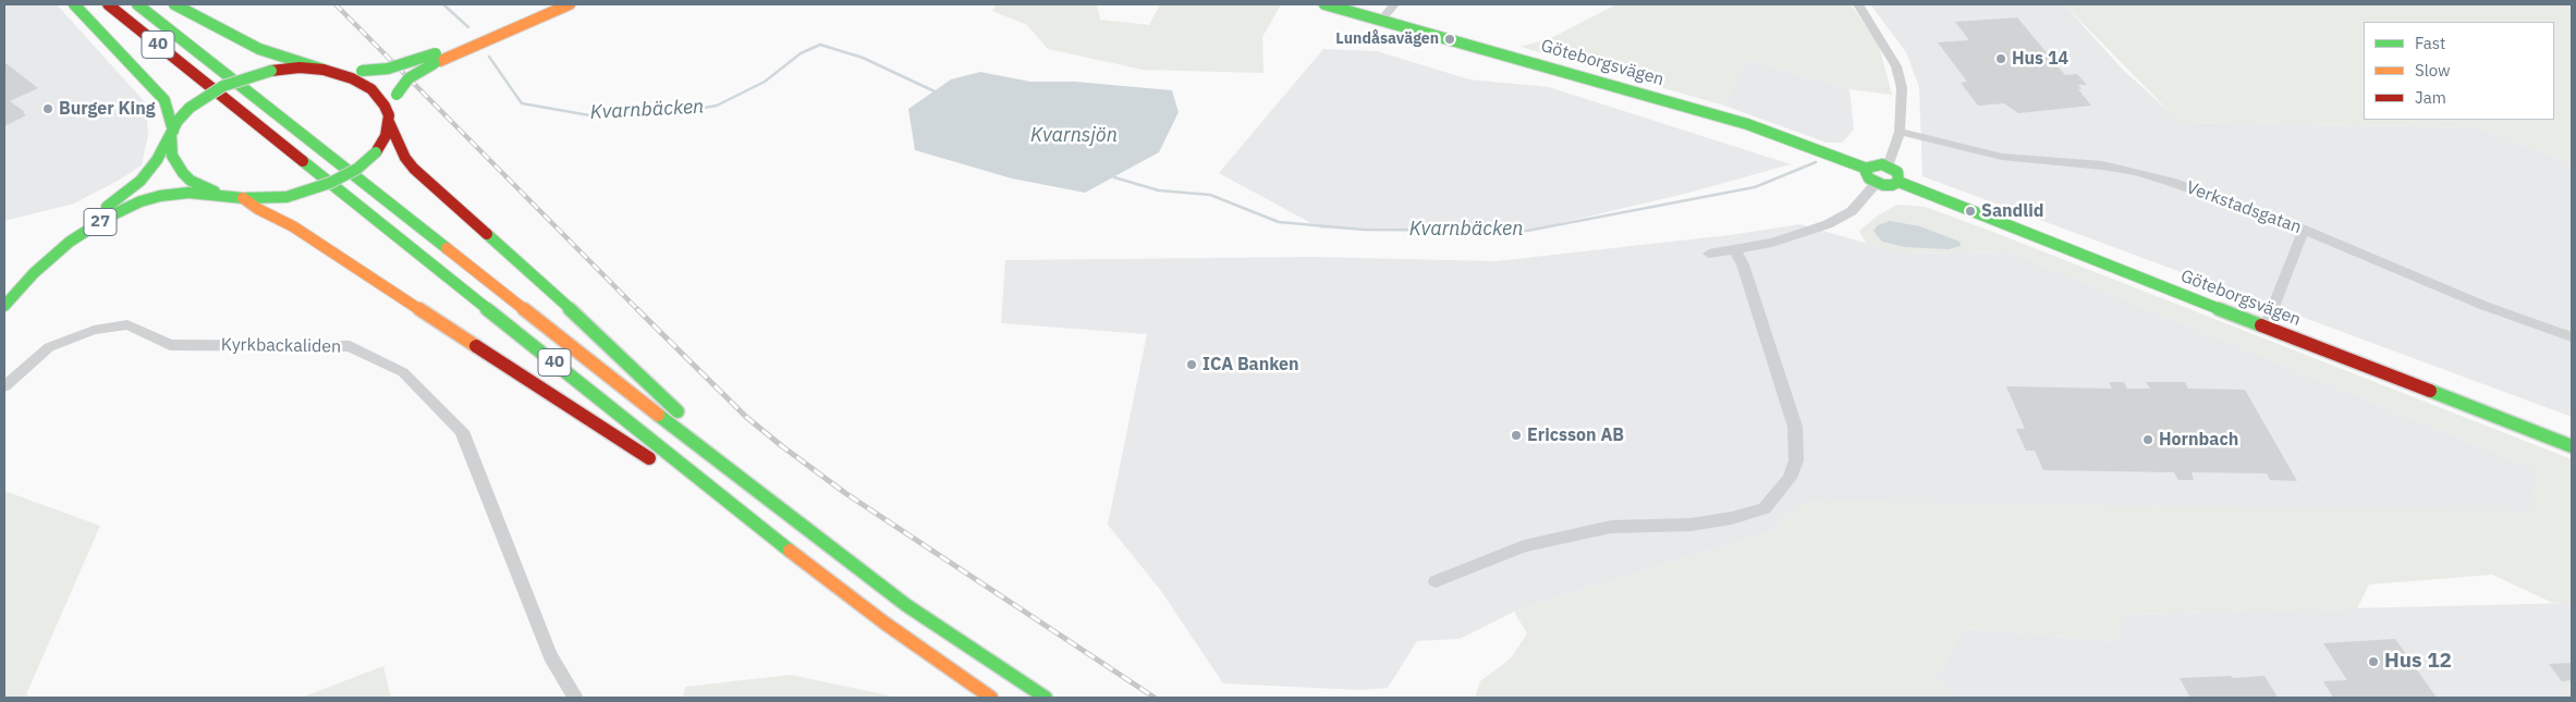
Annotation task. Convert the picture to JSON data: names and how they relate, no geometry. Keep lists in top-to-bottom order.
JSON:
{
  "streets": {
    "main road": ["40", "Göteborgsvägen", "27"],
    "street": ["Verkstadsgatan", "Kyrkbackaliden"]
  },
  "water": ["Kvarnbäcken", "Kvarnsjön"],
  "places": [
    "Lundåsavägen",
    "Hus 14",
    "Burger King",
    "Sandlid",
    "ICA Banken",
    "Ericsson AB",
    "Hornbach",
    "Hus 12"
  ],
  "legend": ["Fast", "Slow", "Jam"]
}
